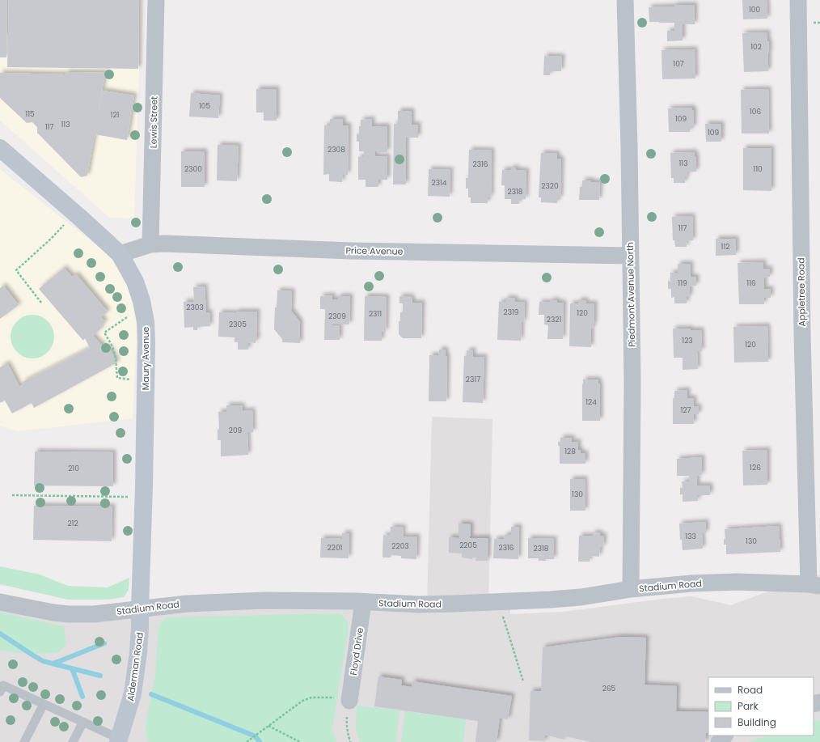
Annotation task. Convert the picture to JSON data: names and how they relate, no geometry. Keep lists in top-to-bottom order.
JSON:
{
  "streets": {
    "main road": ["Maury Avenue", "Alderman Road"],
    "street": [
      "Lewis Street",
      "Price Avenue",
      "Appletree Road",
      "Piedmont Avenue North",
      "Stadium Road",
      "Floyd Drive"
    ]
  },
  "crossings": [
    ["Lewis Street", "Price Avenue"],
    ["Price Avenue", "Piedmont Avenue North"],
    ["Price Avenue", "Maury Avenue"],
    ["Appletree Road", "Stadium Road"],
    ["Piedmont Avenue North", "Stadium Road"],
    ["Maury Avenue", "Stadium Road"],
    ["Maury Avenue", "Alderman Road"],
    ["Stadium Road", "Floyd Drive"],
    ["Stadium Road", "Alderman Road"]
  ],
  "house_numbers": [
    "100",
    "102",
    "107",
    "105",
    "106",
    "115",
    "121",
    "109",
    "113",
    "117",
    "109",
    "2308",
    "113",
    "2316",
    "2300",
    "110",
    "2314",
    "2320",
    "2318",
    "117",
    "112",
    "119",
    "116",
    "2303",
    "2319",
    "120",
    "2311",
    "2309",
    "2321",
    "2305",
    "123",
    "120",
    "2317",
    "124",
    "127",
    "209",
    "128",
    "126",
    "210",
    "130",
    "212",
    "133",
    "130",
    "2205",
    "2203",
    "2201",
    "2316",
    "2318",
    "265"
  ],
  "legend": ["Road", "Park", "Building"]
}
